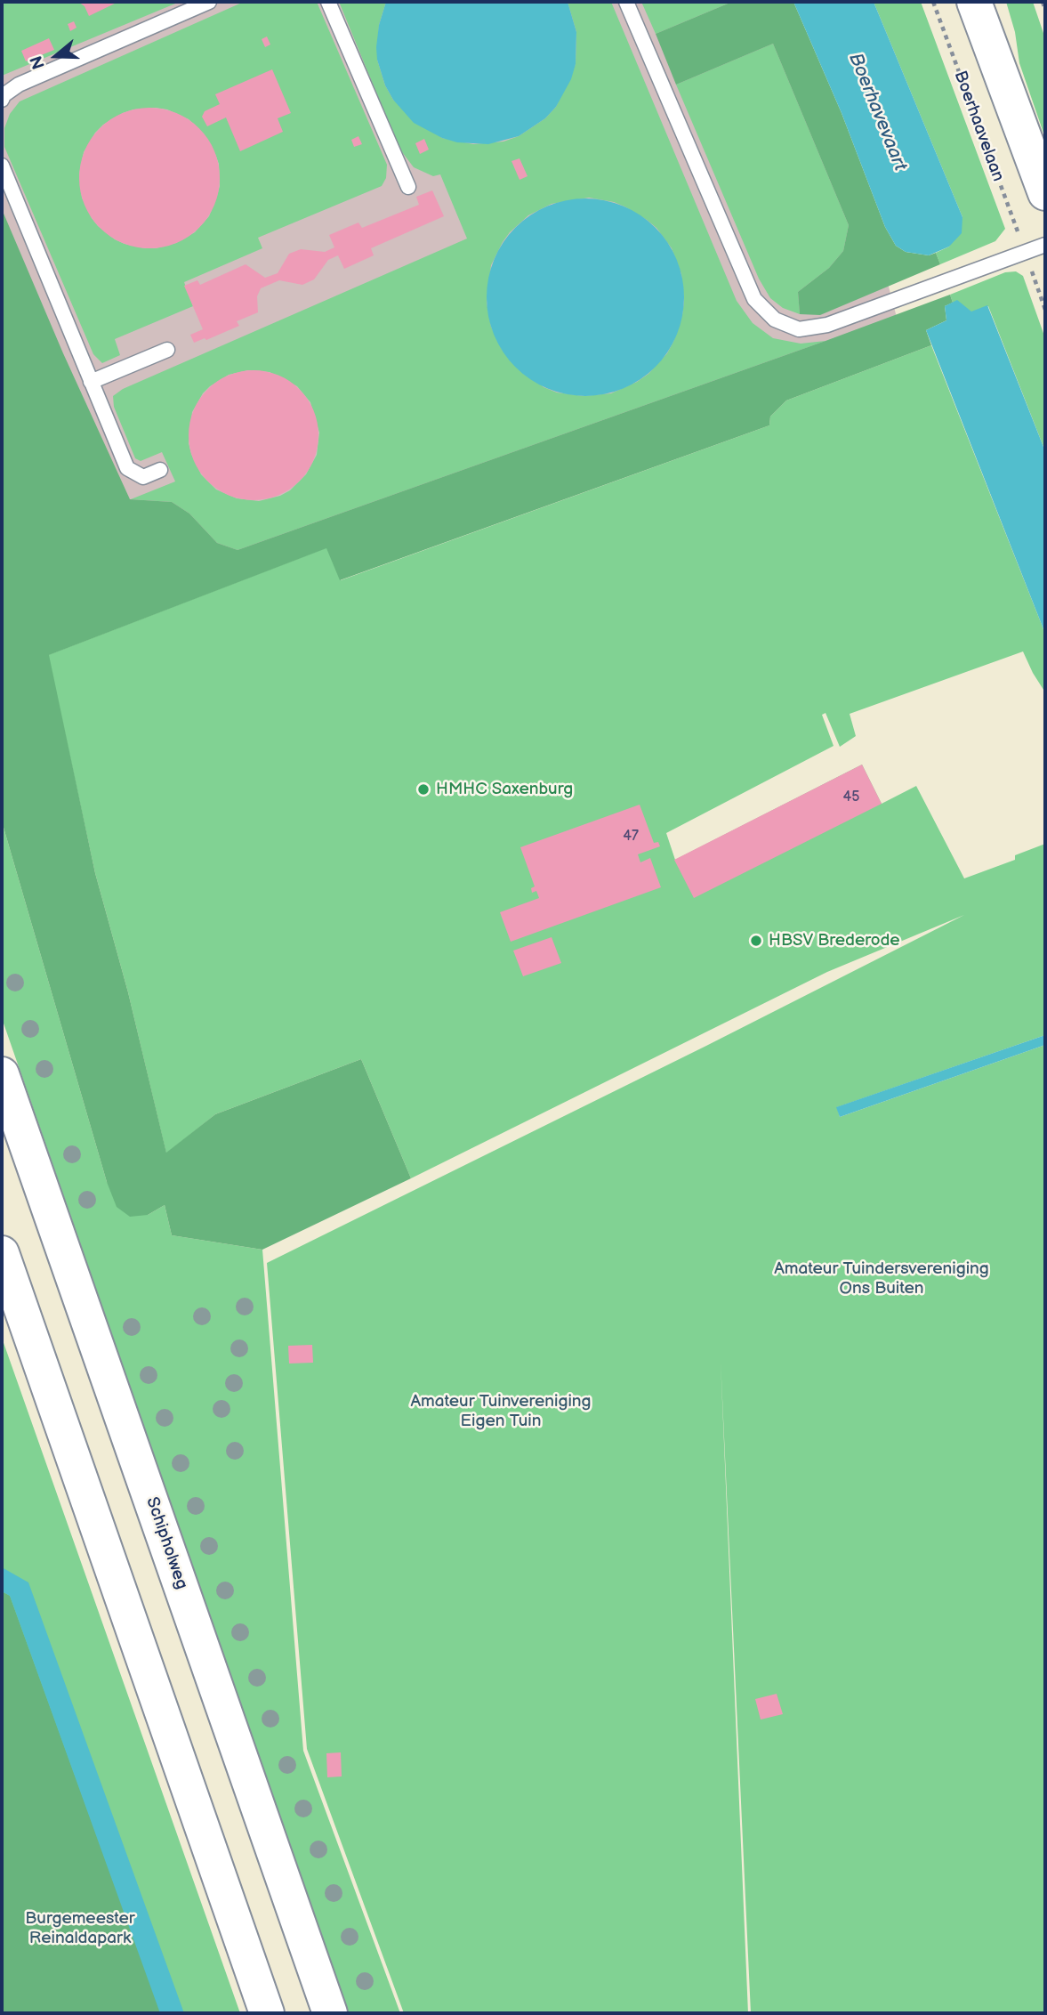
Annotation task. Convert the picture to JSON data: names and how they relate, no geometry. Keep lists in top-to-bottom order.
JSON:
{
  "streets": {
    "main road": ["Schipholweg"],
    "path": ["Boerhaavelaan"]
  },
  "water": ["Boerhavevaart"],
  "parks": ["Amateur Tuindersvereniging Ons Buiten", "Amateur Tuinvereniging Eigen Tuin", "Burgemeester Reinaldapark"],
  "places": ["HMHC Saxenburg", "HBSV Brederode"],
  "house_numbers": ["45", "47"],
  "north": "left"
}
